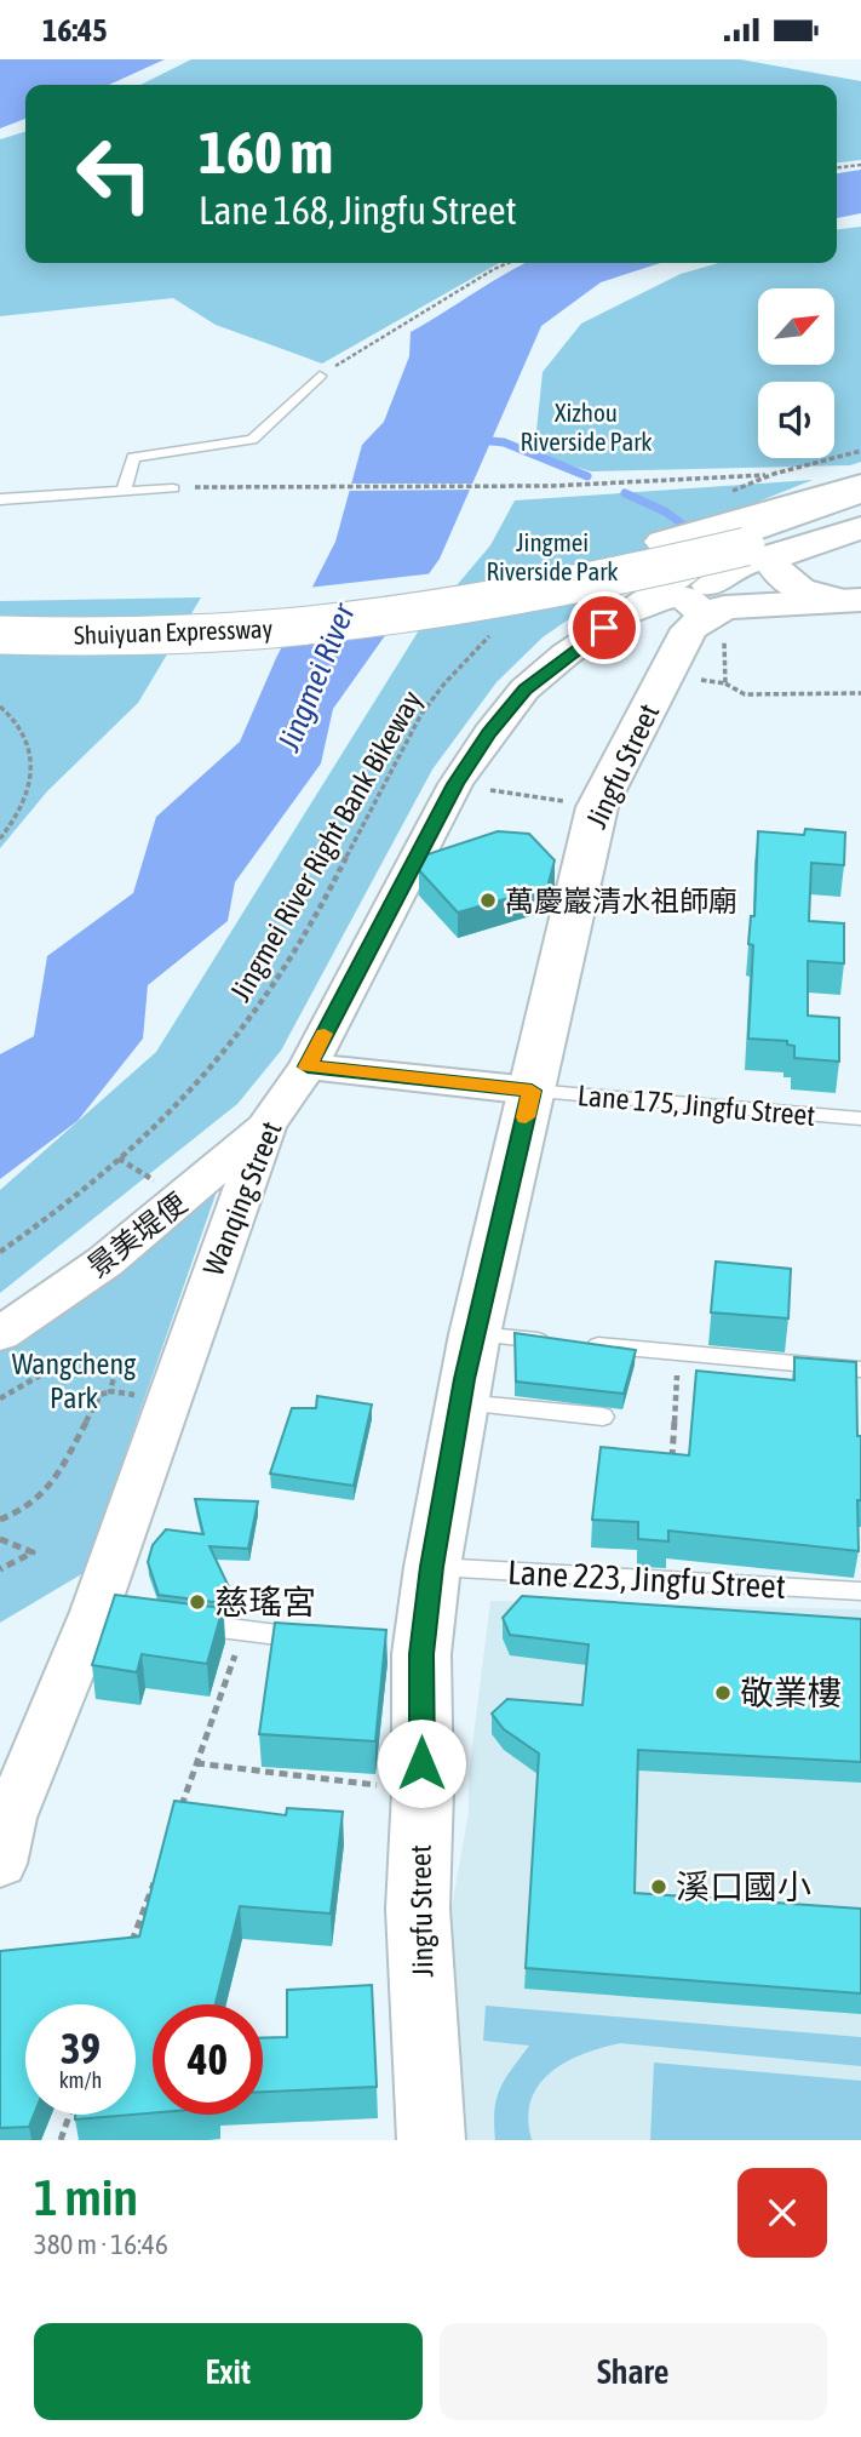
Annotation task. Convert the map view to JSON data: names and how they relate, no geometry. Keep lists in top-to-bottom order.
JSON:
{
  "streets": {
    "main road": ["Shuiyuan Expressway", "Jingfu Street"],
    "street": ["Wanqing Street", "景美堤便"],
    "lane": ["Lane 175, Jingfu Street", "Lane 223, Jingfu Street"],
    "path": ["Jingmei River Right Bank Bikeway"]
  },
  "crossings": [
    ["Jingfu Street", "Lane 175, Jingfu Street"],
    ["Jingfu Street", "Wanqing Street"],
    ["Jingfu Street", "Lane 223, Jingfu Street"],
    ["Wanqing Street", "景美堤便"]
  ],
  "water": ["Jingmei River"],
  "parks": ["Xizhou Riverside Park", "Jingmei Riverside Park", "Wangcheng Park"],
  "places": [
    "萬慶巖清水祖師廟",
    "慈瑤宮",
    "敬業樓",
    "溪口國小"
  ],
  "north": "top right",
  "page": {
    "status": "16:45",
    "turn": ["160 m", "Lane 168, Jingfu Street"],
    "speed": "39 km/h",
    "limit": "40",
    "heading": ["1 min", "380 m · 16:46"],
    "buttons": ["Exit", "Share"]
  }
}
